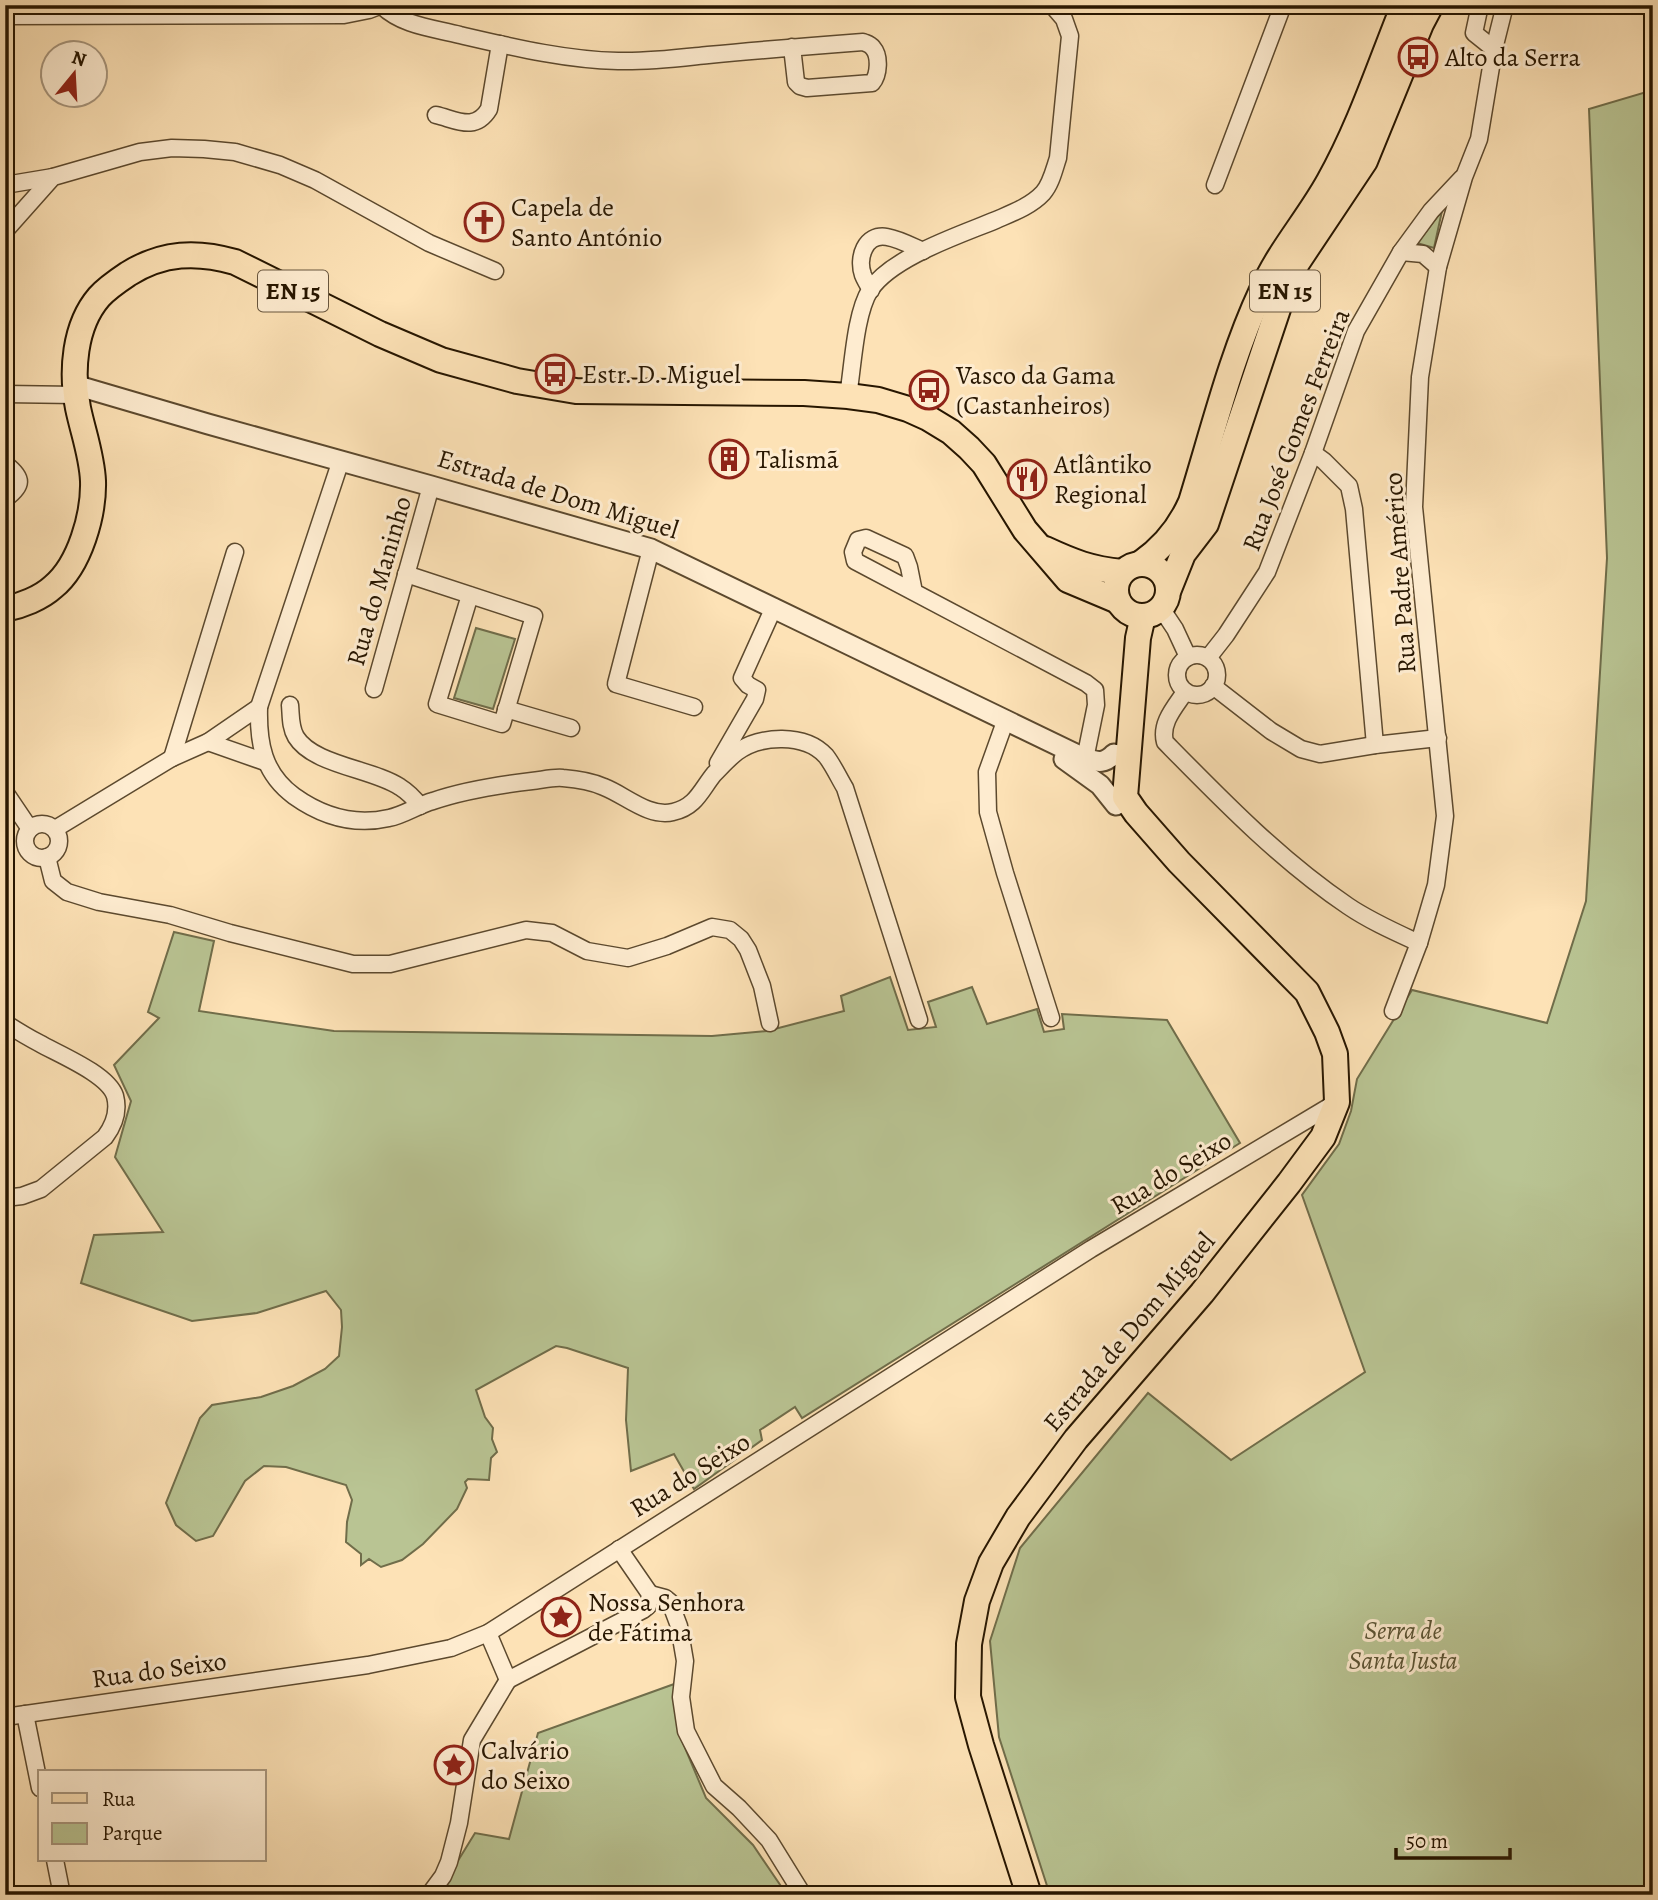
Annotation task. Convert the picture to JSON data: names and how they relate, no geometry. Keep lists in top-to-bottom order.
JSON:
{
  "streets": {
    "main road": ["EN 15", "Estrada de Dom Miguel"],
    "street": [
      "Rua José Gomes Ferreira",
      "Rua Padre Américo",
      "Rua do Maninho",
      "Rua do Seixo"
    ]
  },
  "crossings": [
    ["EN 15", "Estrada de Dom Miguel"],
    ["Rua José Gomes Ferreira", "Rua Padre Américo"],
    ["Estrada de Dom Miguel", "Rua do Maninho"],
    ["Estrada de Dom Miguel", "Rua do Seixo"]
  ],
  "parks": ["Serra de Santa Justa"],
  "places": {
    "bus stop": ["Alto da Serra", "Estr. D. Miguel", "Vasco da Gama (Castanheiros)"],
    "church": ["Capela de Santo António"],
    "building": ["Talismã"],
    "restaurant": ["Atlântiko Regional"],
    "place": ["Nossa Senhora de Fátima", "Calvário do Seixo"]
  },
  "legend": ["Rua", "Parque"],
  "scale_bar": "50 m",
  "north": "top"
}
